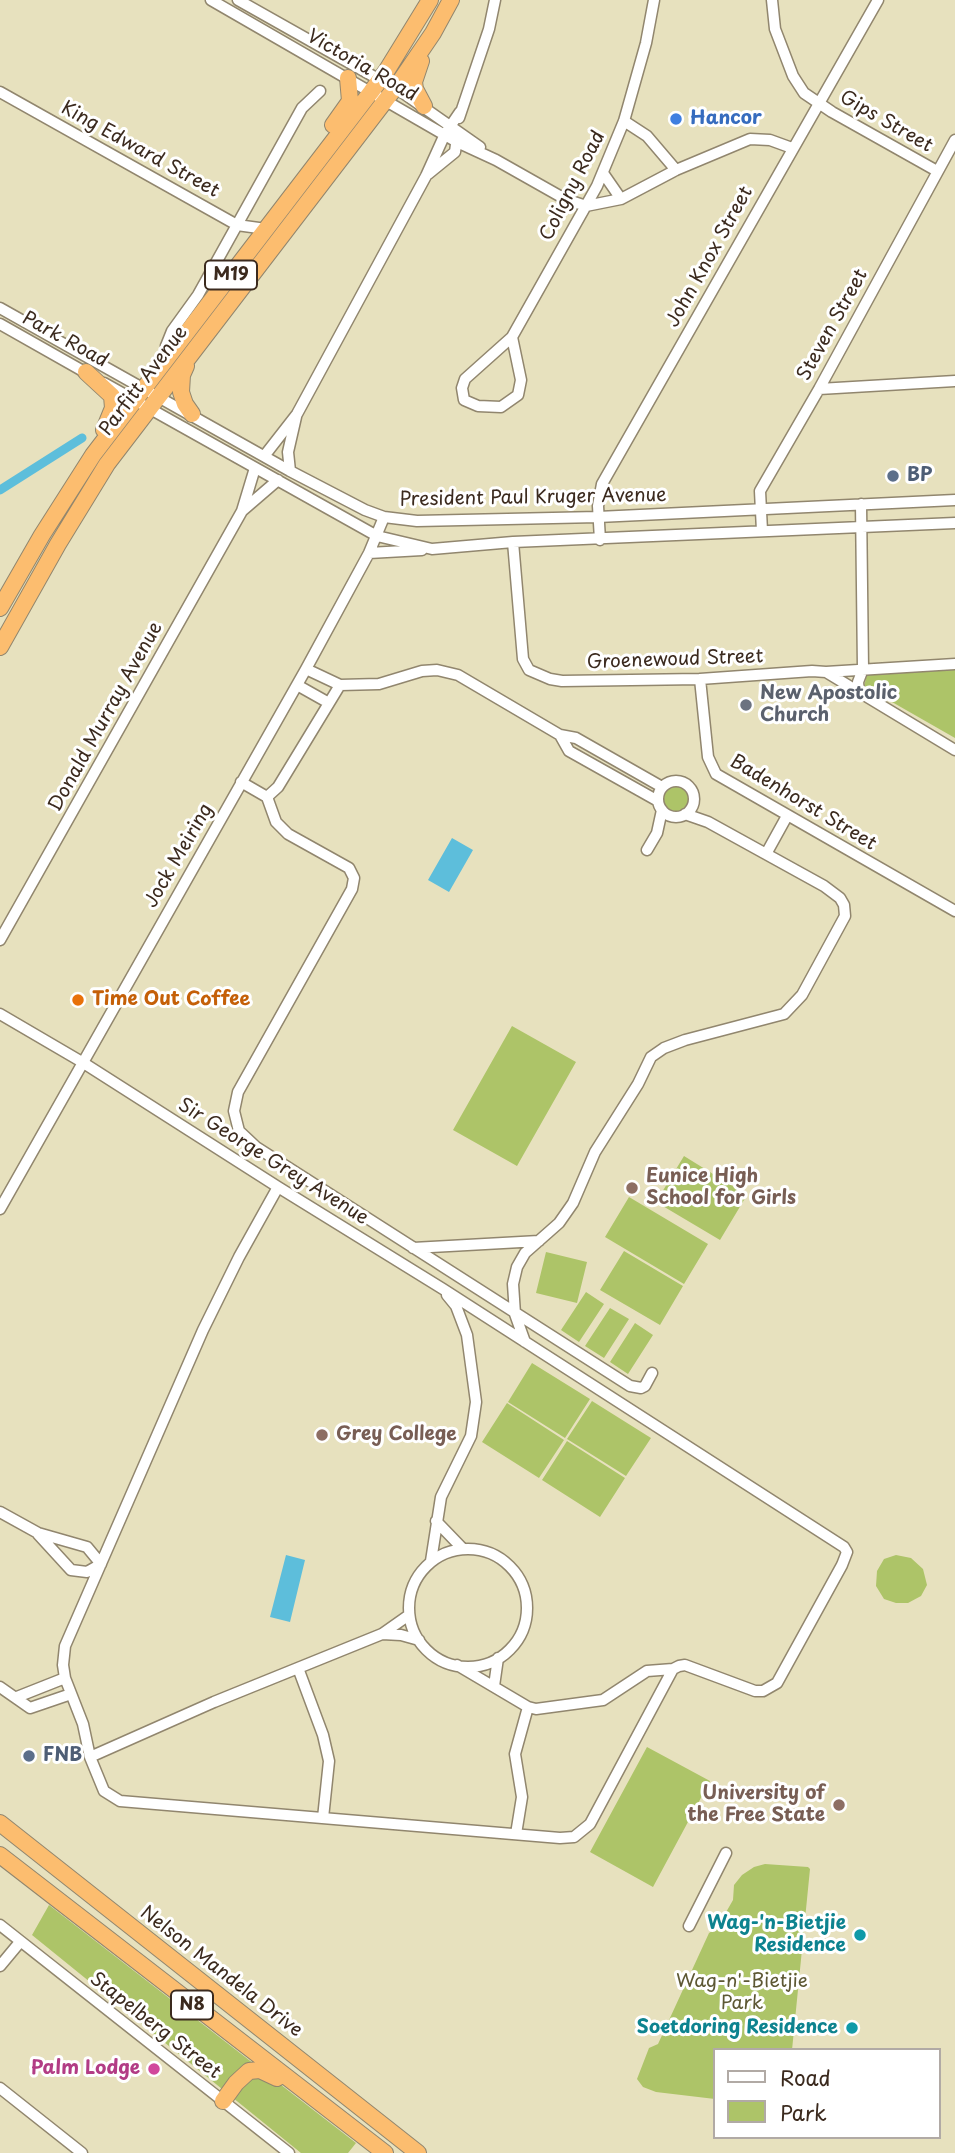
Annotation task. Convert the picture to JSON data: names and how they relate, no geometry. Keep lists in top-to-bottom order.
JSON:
{
  "streets": {
    "highway": [
      "M19",
      "Parfitt Avenue",
      "Nelson Mandela Drive",
      "N8"
    ],
    "street": [
      "Victoria Road",
      "Gips Street",
      "King Edward Street",
      "Coligny Road",
      "John Knox Street",
      "Steven Street",
      "Park Road",
      "President Paul Kruger Avenue",
      "Groenewoud Street",
      "Donald Murray Avenue",
      "Badenhorst Street",
      "Jock Meiring",
      "Sir George Grey Avenue",
      "Stapelberg Street"
    ]
  },
  "crossings": [
    ["Victoria Road", "Coligny Road"],
    ["Victoria Road", "M19"],
    ["Victoria Road", "Parfitt Avenue"],
    ["Gips Street", "John Knox Street"],
    ["Gips Street", "Steven Street"],
    ["King Edward Street", "Parfitt Avenue"],
    ["John Knox Street", "President Paul Kruger Avenue"],
    ["M19", "Parfitt Avenue"],
    ["Steven Street", "President Paul Kruger Avenue"],
    ["Park Road", "Parfitt Avenue"],
    ["Park Road", "President Paul Kruger Avenue"],
    ["Parfitt Avenue", "President Paul Kruger Avenue"],
    ["President Paul Kruger Avenue", "Jock Meiring"],
    ["Groenewoud Street", "Badenhorst Street"],
    ["Jock Meiring", "Sir George Grey Avenue"]
  ],
  "parks": ["Wag-n'-Bietjie Park"],
  "places": [
    "Hancor",
    "BP",
    "New Apostolic Church",
    "Time Out Coffee",
    "Eunice High School for Girls",
    "Grey College",
    "FNB",
    "University of the Free State",
    "Wag-'n-Bietjie Residence",
    "Soetdoring Residence",
    "Palm Lodge"
  ],
  "legend": ["Road", "Park"]
}
